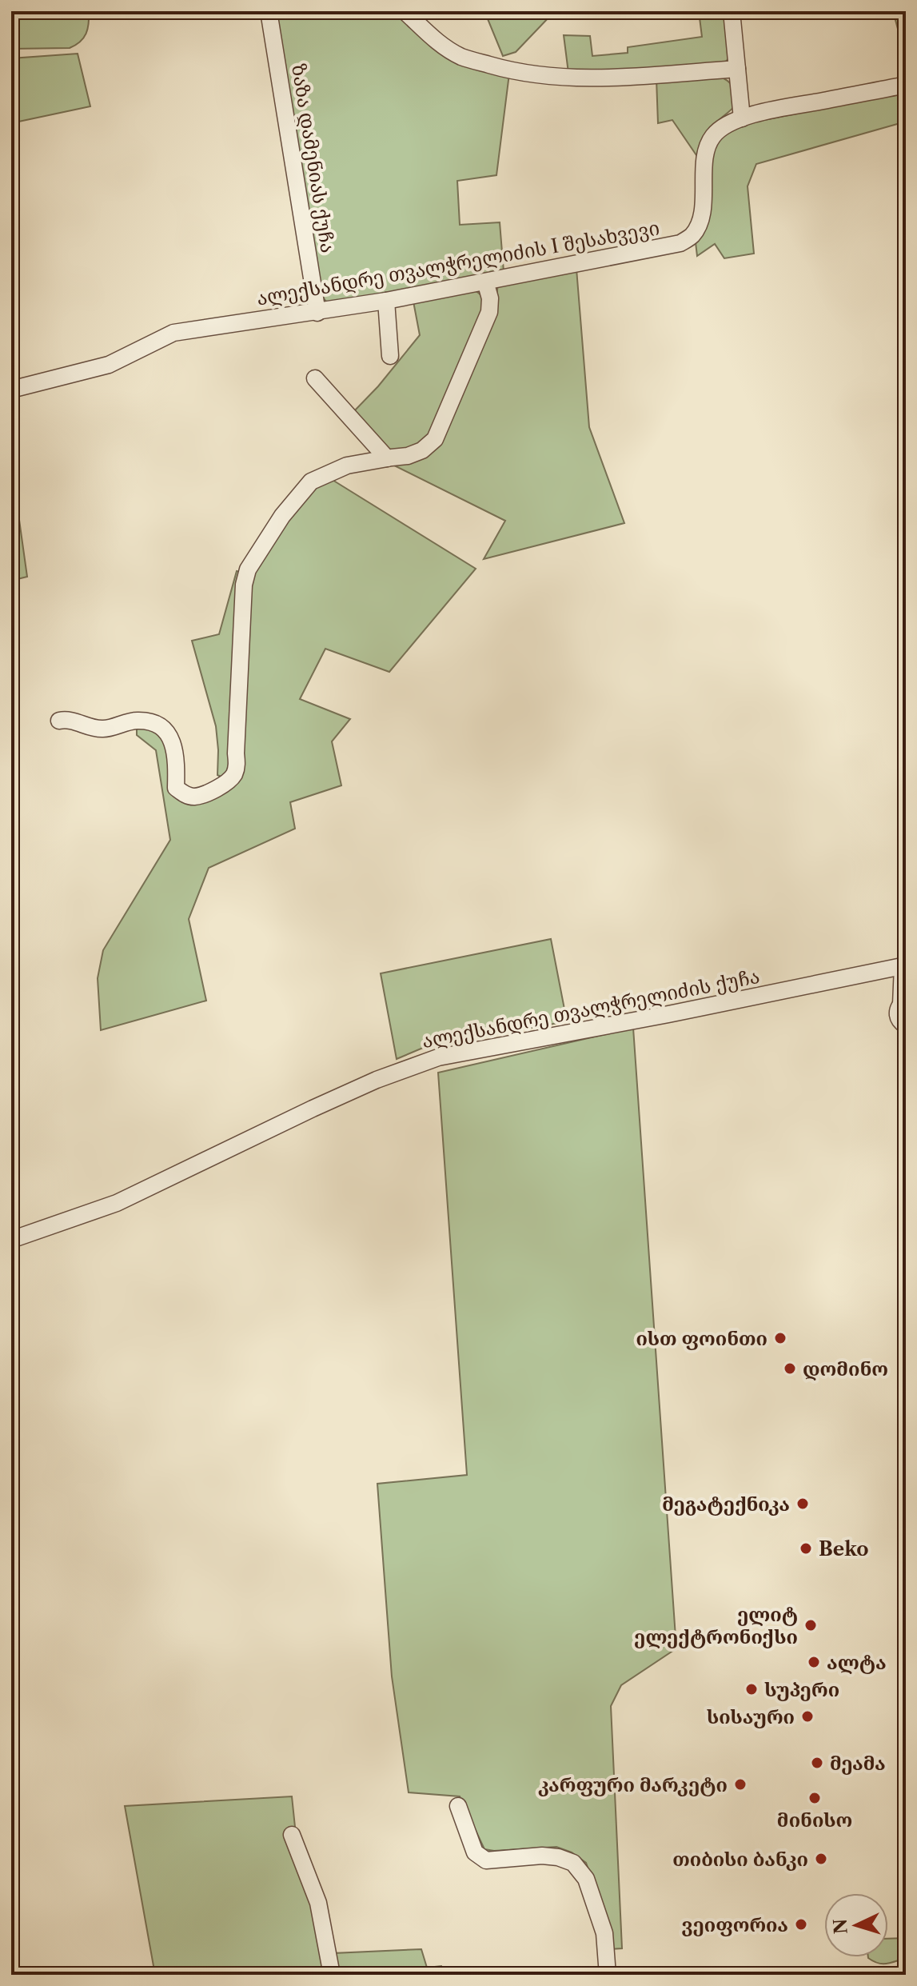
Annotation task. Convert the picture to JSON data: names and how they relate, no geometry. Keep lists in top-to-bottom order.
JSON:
{
  "streets": {
    "street": ["ზაზა დამენიას ქუჩა", "ალექსანდრე თვალჭრელიძის I შესახვევი", "ალექსანდრე თვალჭრელიძის ქუჩა"]
  },
  "crossings": [
    ["ზაზა დამენიას ქუჩა", "ალექსანდრე თვალჭრელიძის I შესახვევი"]
  ],
  "places": [
    "ისთ ფოინთი",
    "დომინო",
    "მეგატექნიკა",
    "Beko",
    "ელიტ ელექტრონიქსი",
    "ალტა",
    "სუპერი",
    "სისაური",
    "მეამა",
    "კარფური მარკეტი",
    "მინისო",
    "თიბისი ბანკი",
    "ვეიფორია"
  ],
  "north": "left"
}
